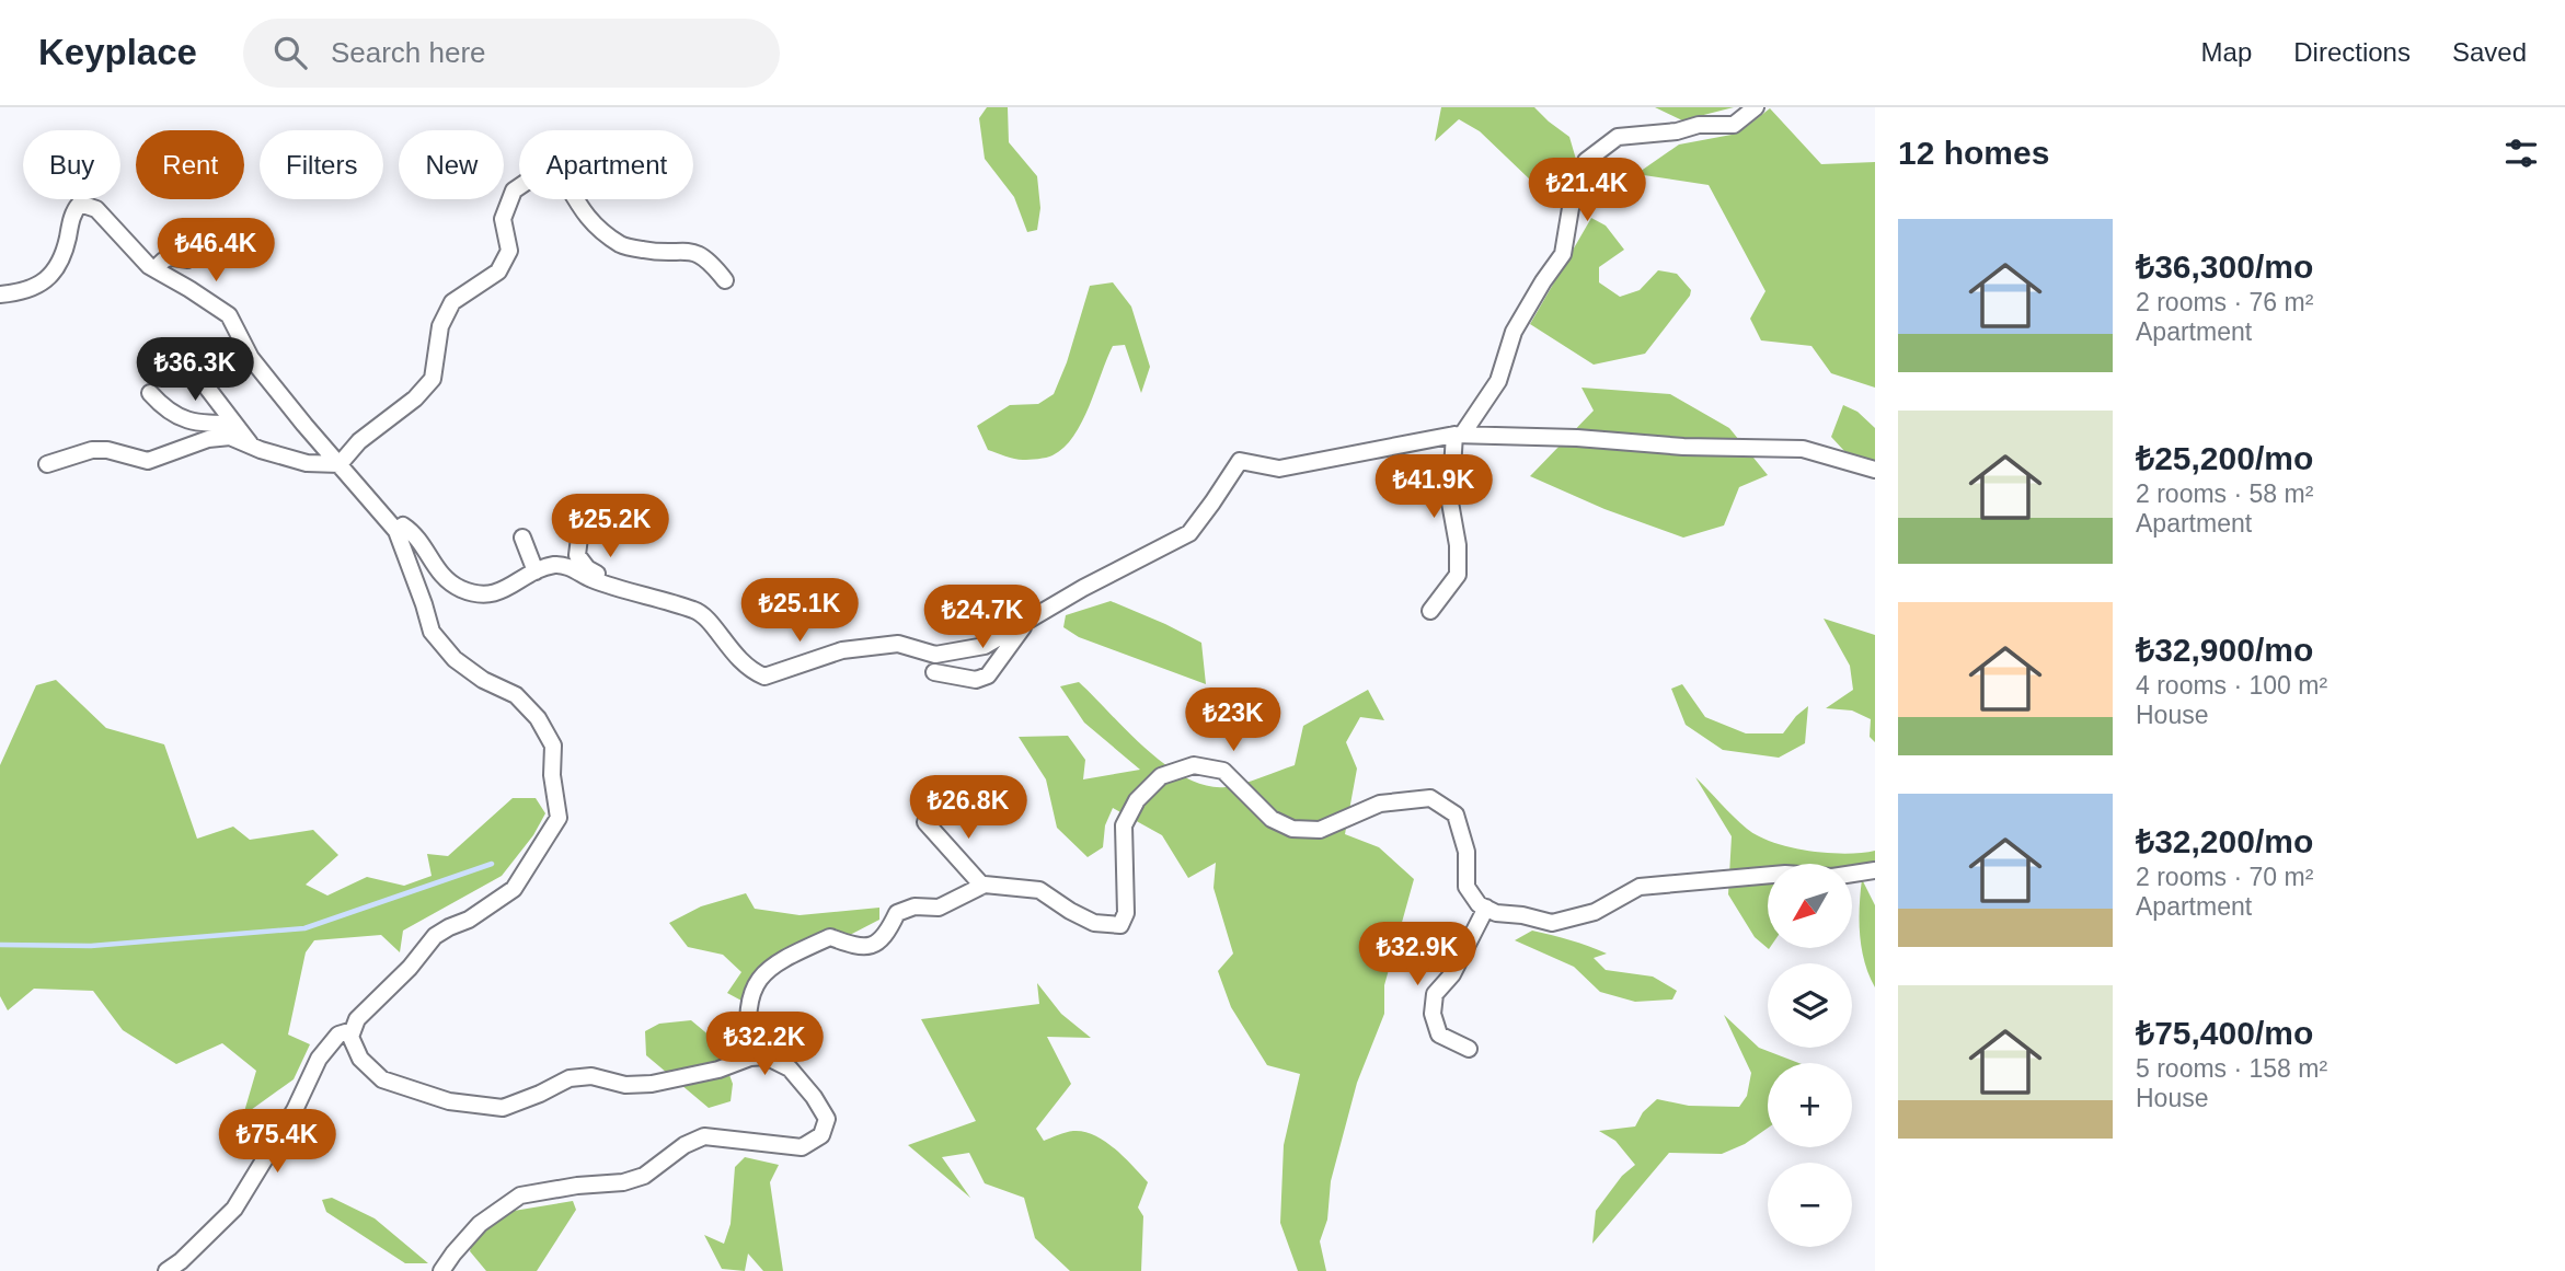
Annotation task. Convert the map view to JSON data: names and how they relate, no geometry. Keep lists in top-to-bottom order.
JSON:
{
  "north": "bottom left",
  "page": {
    "header": "Keyplace",
    "search": "Search here",
    "nav": ["Map", "Directions", "Saved"],
    "heading": "12 homes",
    "chip": [
      "Buy",
      "Rent",
      "Filters",
      "New",
      "Apartment"
    ],
    "price": [
      "₺21.4K",
      "₺46.4K",
      "₺36.3K",
      "₺41.9K",
      "₺25.2K",
      "₺25.1K",
      "₺24.7K",
      "₺23K",
      "₺26.8K",
      "₺32.9K",
      "₺32.2K",
      "₺75.4K"
    ],
    "list": [
      {
        "name": "₺36,300/mo",
        "note": "2 rooms · 76 m² · Apartment"
      },
      {
        "name": "₺25,200/mo",
        "note": "2 rooms · 58 m² · Apartment"
      },
      {
        "name": "₺32,900/mo",
        "note": "4 rooms · 100 m² · House"
      },
      {
        "name": "₺32,200/mo",
        "note": "2 rooms · 70 m² · Apartment"
      },
      {
        "name": "₺75,400/mo",
        "note": "5 rooms · 158 m² · House"
      }
    ],
    "map_buttons": ["+", "−"]
  }
}
